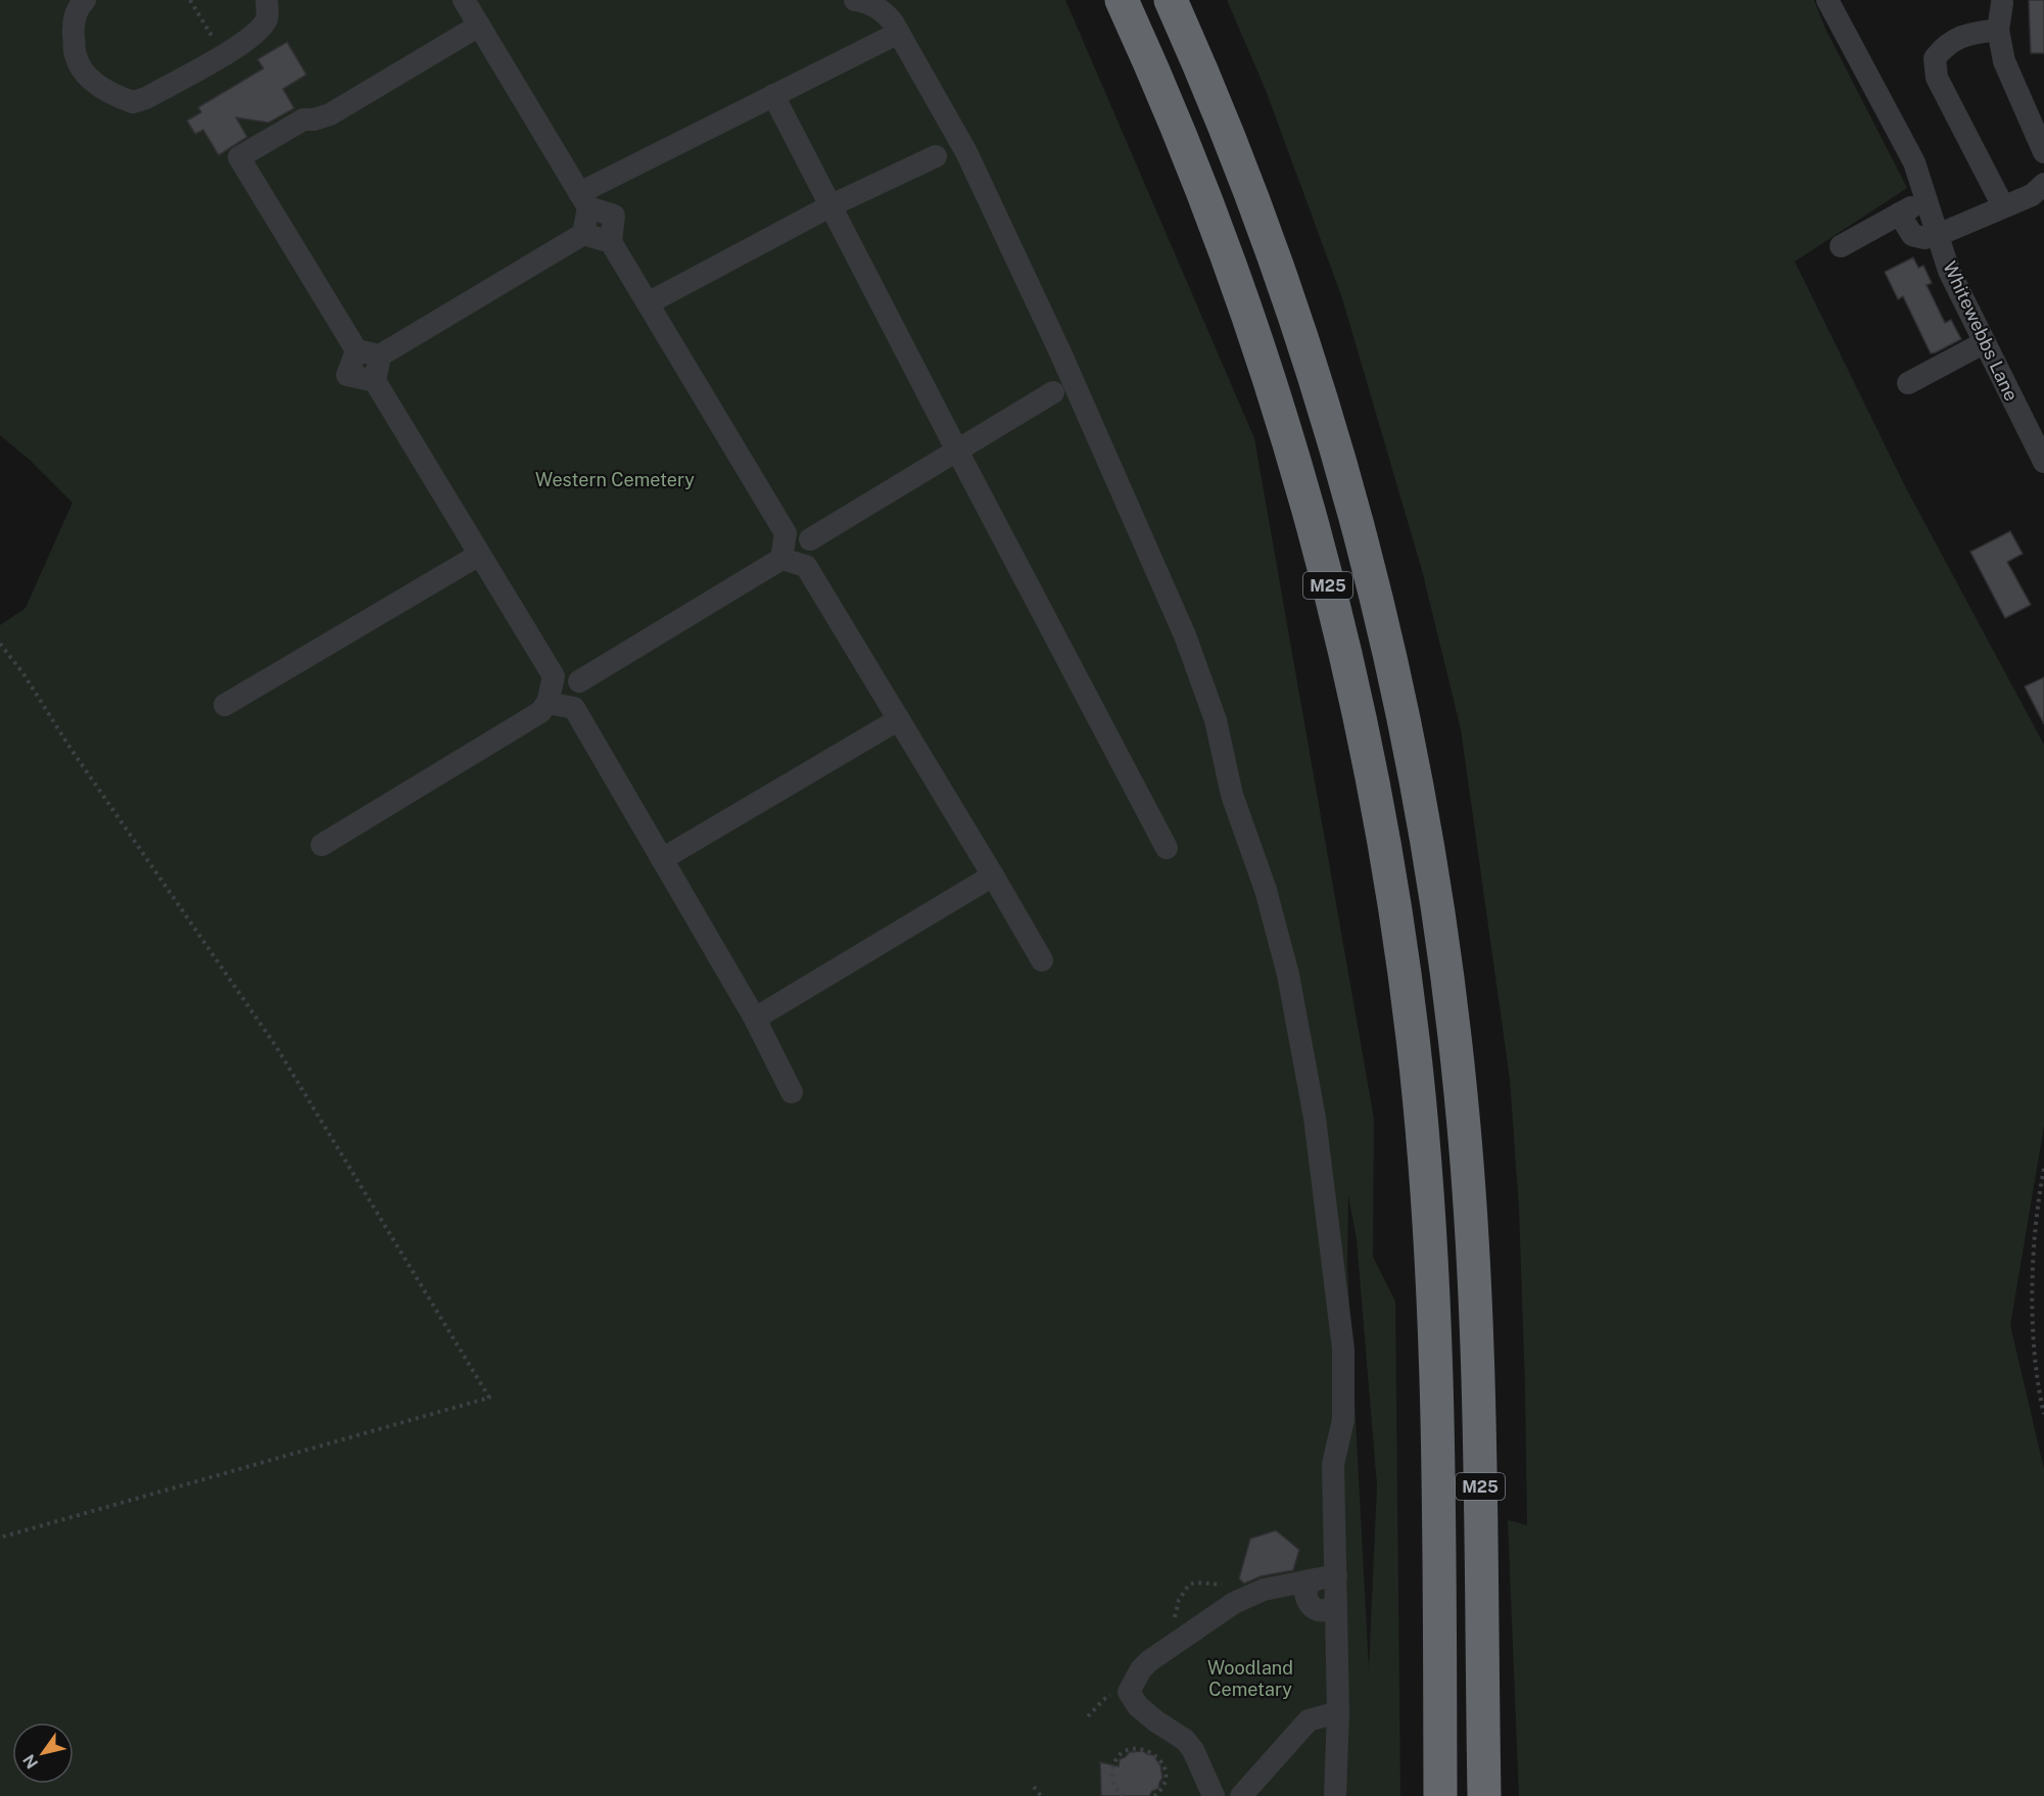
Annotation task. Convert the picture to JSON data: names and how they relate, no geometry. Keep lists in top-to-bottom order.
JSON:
{
  "streets": {
    "highway": ["M25"],
    "street": ["Whitewebbs Lane"]
  },
  "parks": ["Western Cemetery", "Woodland Cemetary"],
  "north": "bottom left"
}
